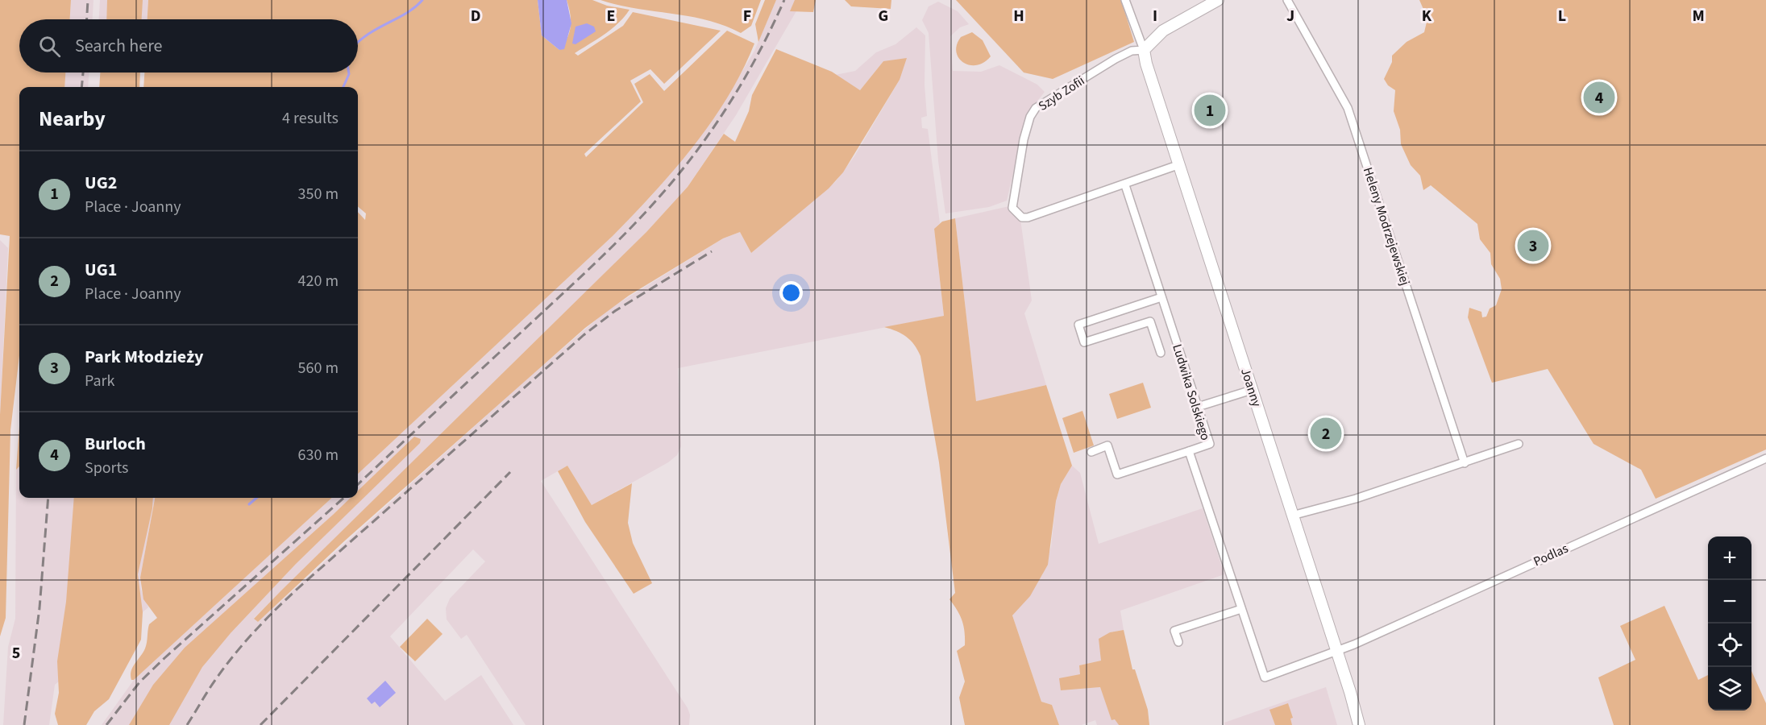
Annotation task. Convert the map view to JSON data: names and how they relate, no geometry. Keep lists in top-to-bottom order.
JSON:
{
  "streets": {
    "street": [
      "Szyb Zofii",
      "Heleny Modrzejewskiej",
      "Joanny",
      "Ludwika Solskiego",
      "Podlas"
    ]
  },
  "crossings": [
    ["Szyb Zofii", "Joanny"],
    ["Szyb Zofii", "Ludwika Solskiego"],
    ["Joanny", "Ludwika Solskiego"],
    ["Joanny", "Podlas"],
    ["Ludwika Solskiego", "Podlas"]
  ],
  "page": {
    "search": "Search here",
    "pins": [
      "4",
      "1",
      "3",
      "2"
    ],
    "heading": ["Nearby", "4 results"],
    "list": [
      {
        "mark": "1",
        "name": "UG2",
        "note": "Place · Joanny",
        "value": "350 m"
      },
      {
        "mark": "2",
        "name": "UG1",
        "note": "Place · Joanny",
        "value": "420 m"
      },
      {
        "mark": "3",
        "name": "Park Młodzieży",
        "note": "Park",
        "value": "560 m"
      },
      {
        "mark": "4",
        "name": "Burloch",
        "note": "Sports",
        "value": "630 m"
      }
    ],
    "map_buttons": ["+", "−"]
  },
  "grid": {
    "columns": [
      "D",
      "E",
      "F",
      "G",
      "H",
      "I",
      "J",
      "K",
      "L",
      "M"
    ],
    "rows": ["5"]
  }
}
